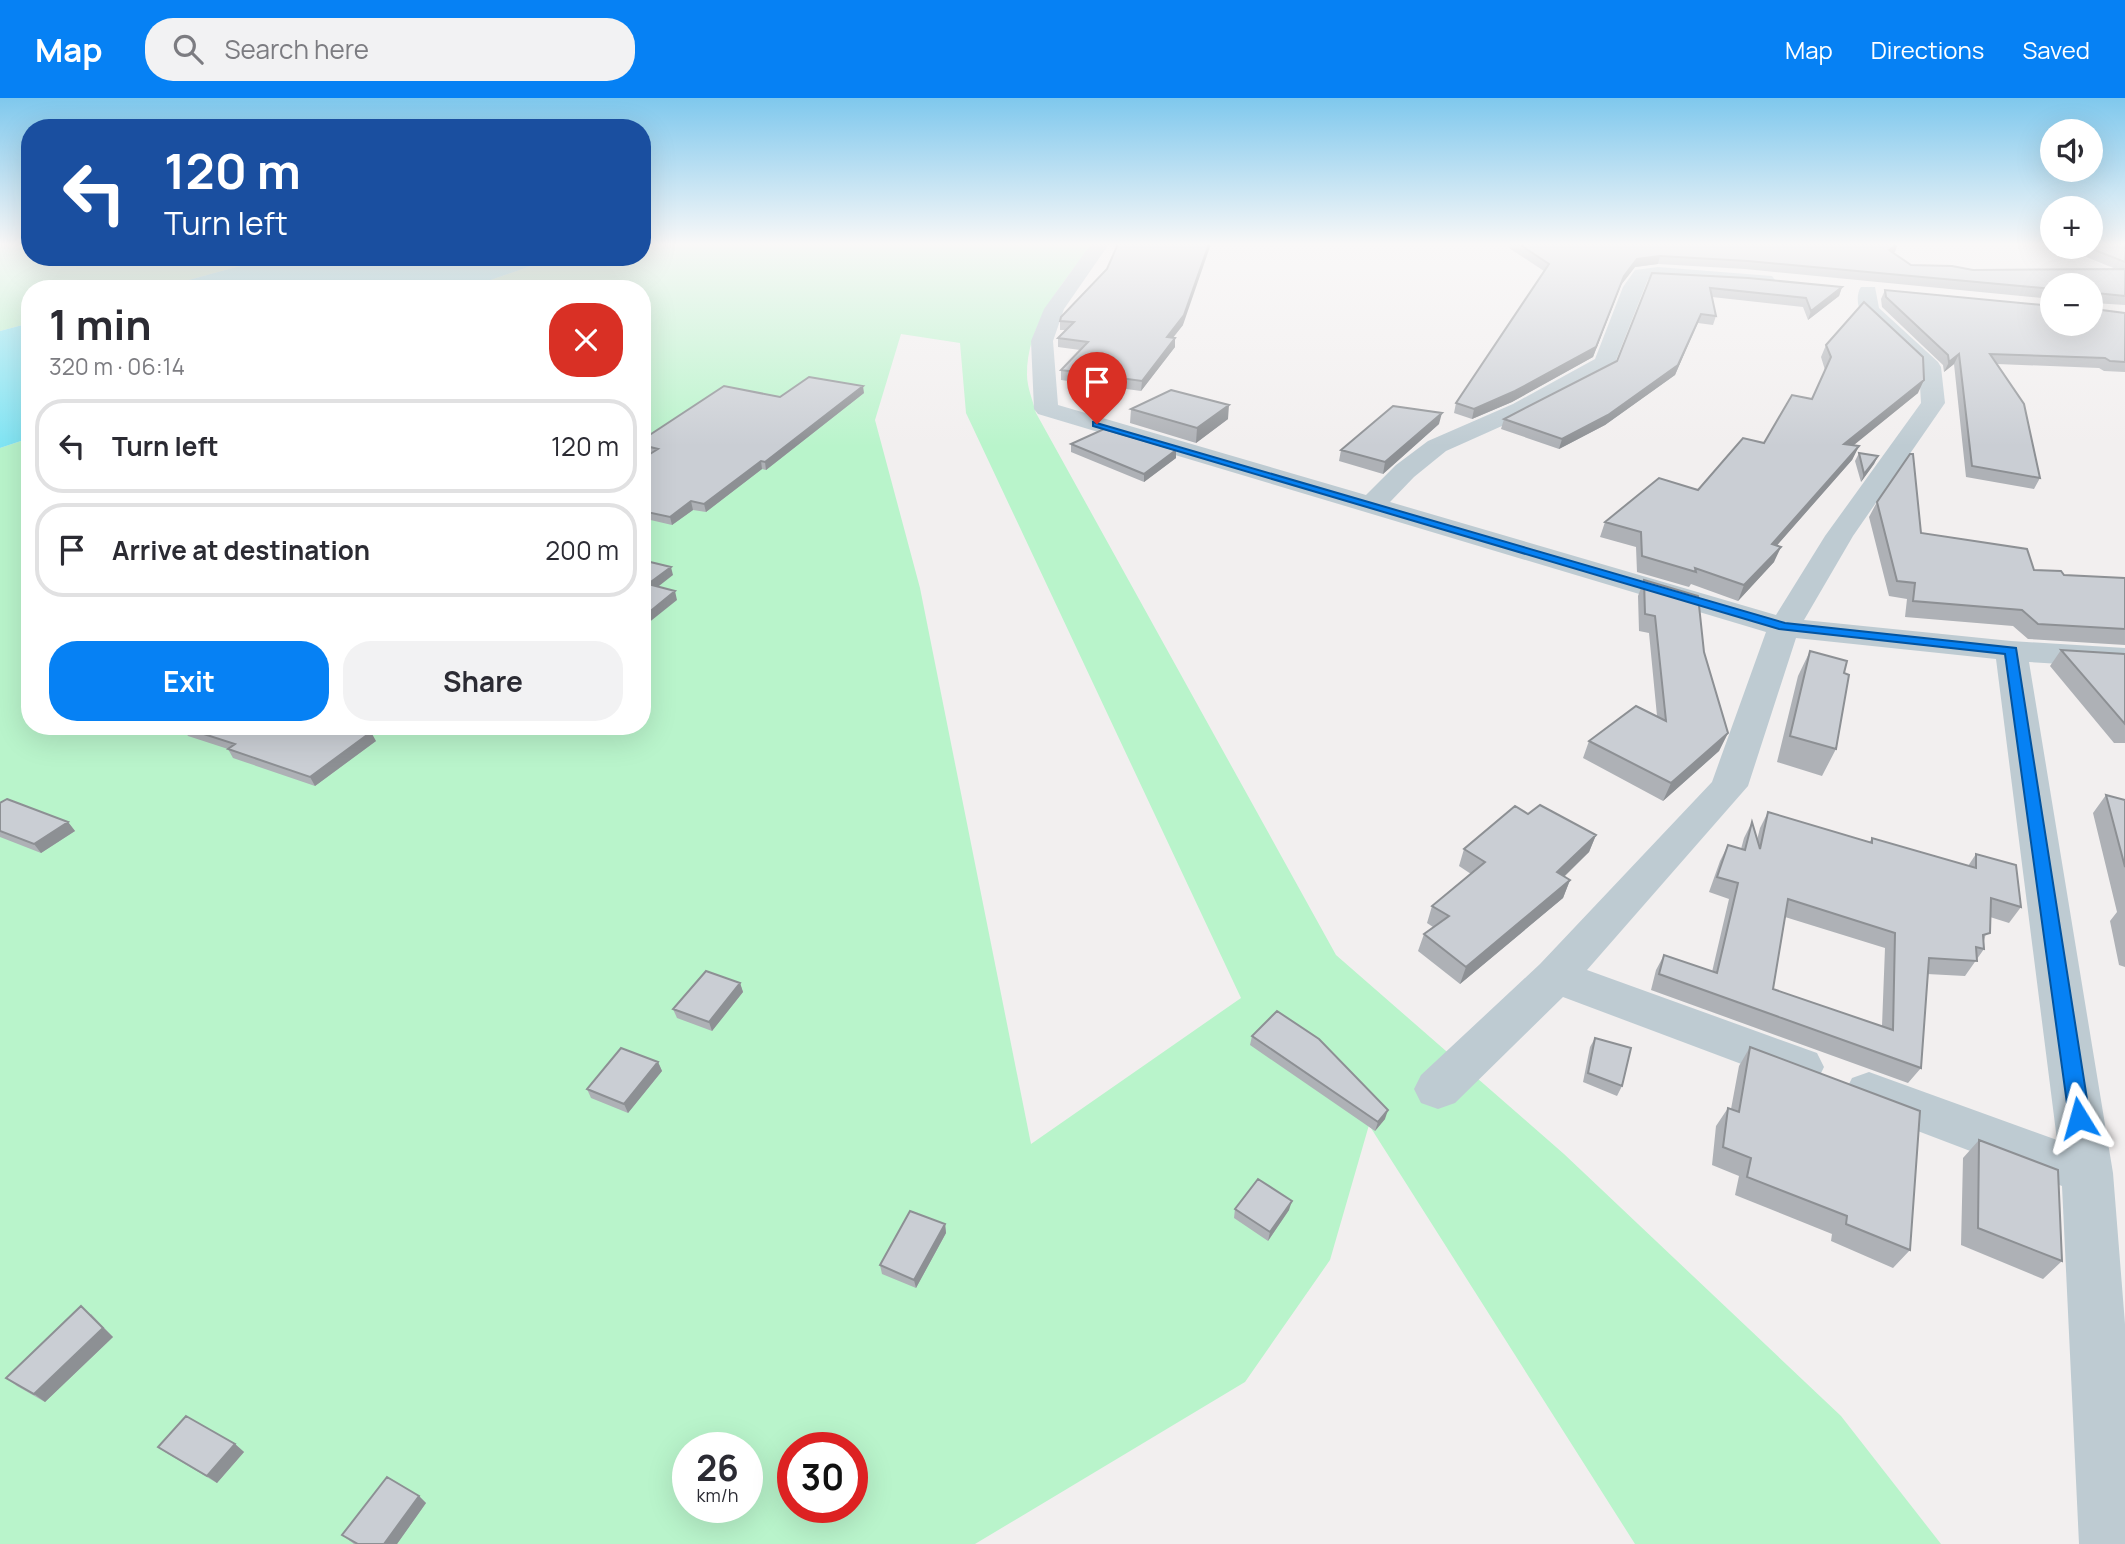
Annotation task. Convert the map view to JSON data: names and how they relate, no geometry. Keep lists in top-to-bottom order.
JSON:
{
  "page": {
    "header": "Map",
    "search": "Search here",
    "nav": ["Map", "Directions", "Saved"],
    "map_buttons": ["+", "−"],
    "turn": ["120 m", "Turn left"],
    "heading": ["1 min", "320 m · 06:14"],
    "list": [
      {
        "name": "Turn left",
        "value": "120 m"
      },
      {
        "name": "Arrive at destination",
        "value": "200 m"
      }
    ],
    "buttons": ["Exit", "Share"],
    "speed": "26 km/h",
    "limit": "30"
  }
}
